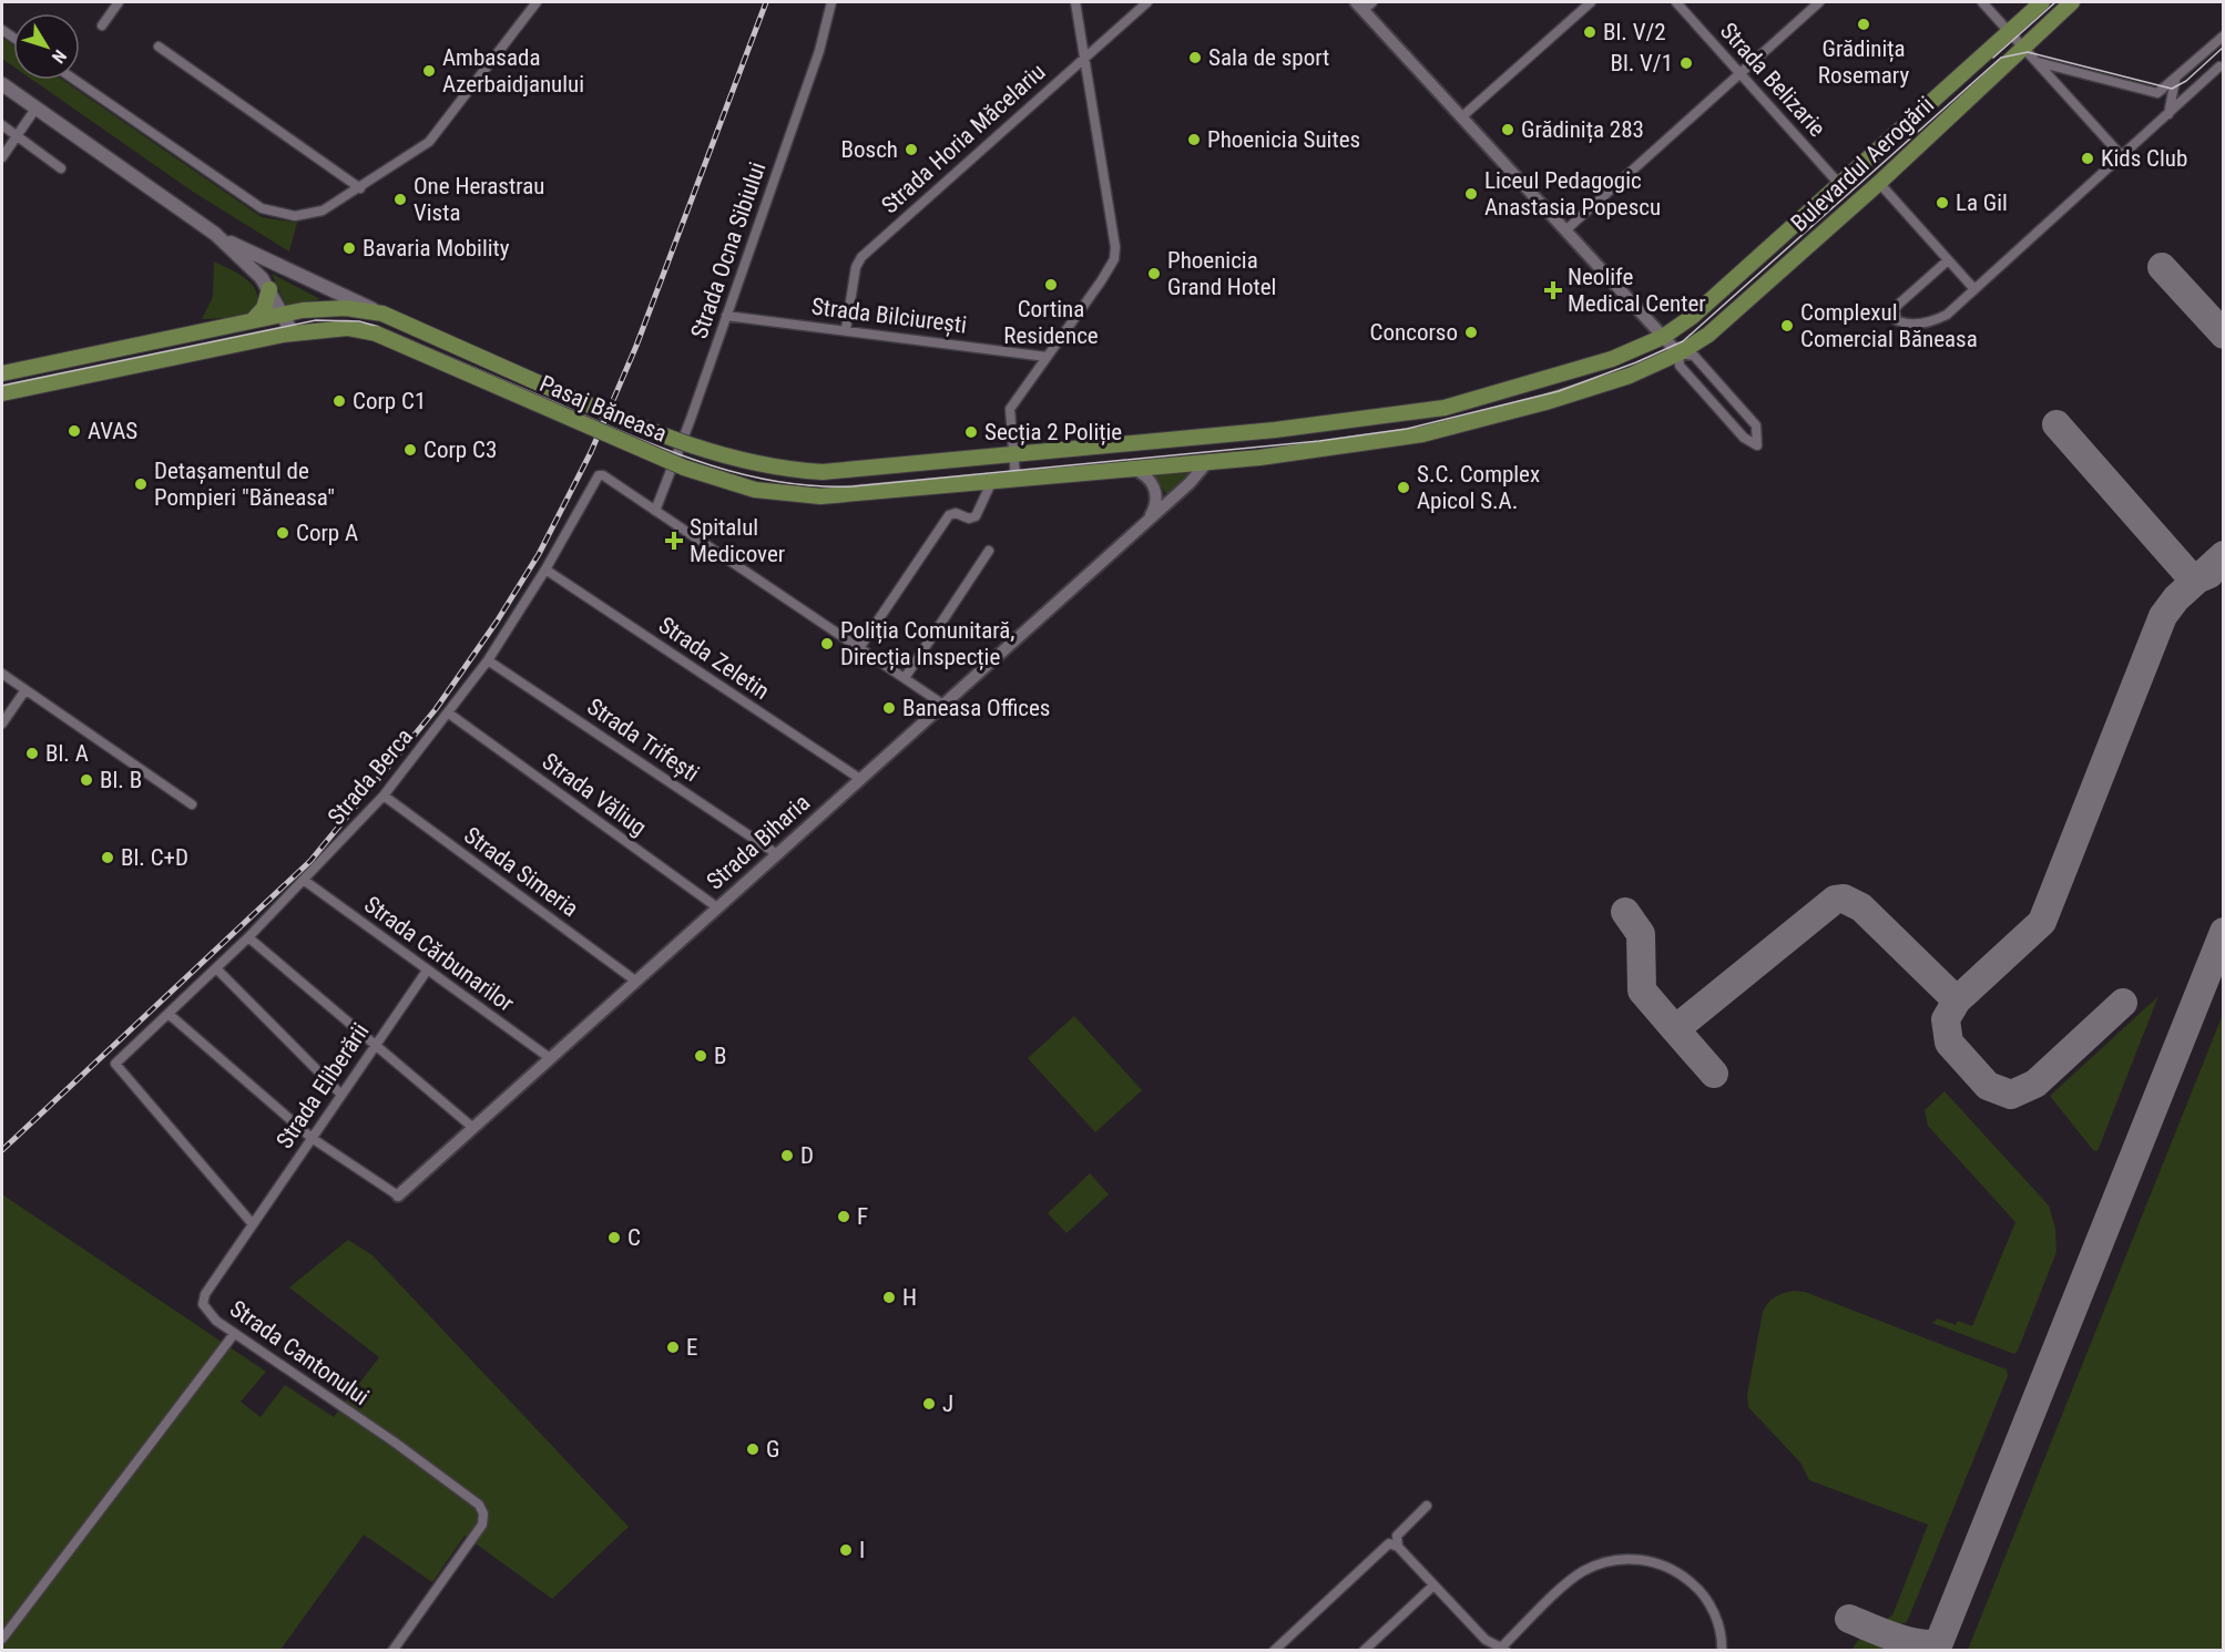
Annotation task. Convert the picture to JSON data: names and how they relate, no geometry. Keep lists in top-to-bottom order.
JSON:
{
  "streets": {
    "main road": ["Bulevardul Aerogării", "Pasaj Băneasa"],
    "street": [
      "Strada Belizarie",
      "Strada Horia Măcelariu",
      "Strada Ocna Sibiului",
      "Strada Bilciurești",
      "Strada Zeletin",
      "Strada Trifești",
      "Strada Berca",
      "Strada Văliug",
      "Strada Biharia",
      "Strada Simeria",
      "Strada Cărbunarilor",
      "Strada Eliberării",
      "Strada Cantonului"
    ]
  },
  "crossings": [
    ["Strada Belizarie", "Bulevardul Aerogării"],
    ["Strada Horia Măcelariu", "Strada Bilciurești"],
    ["Bulevardul Aerogării", "Pasaj Băneasa"],
    ["Bulevardul Aerogării", "Strada Biharia"],
    ["Strada Ocna Sibiului", "Strada Bilciurești"],
    ["Strada Ocna Sibiului", "Strada Berca"],
    ["Pasaj Băneasa", "Strada Biharia"],
    ["Strada Zeletin", "Strada Berca"],
    ["Strada Zeletin", "Strada Biharia"],
    ["Strada Trifești", "Strada Berca"],
    ["Strada Trifești", "Strada Biharia"],
    ["Strada Berca", "Strada Văliug"],
    ["Strada Berca", "Strada Simeria"],
    ["Strada Berca", "Strada Cărbunarilor"],
    ["Strada Berca", "Strada Eliberării"],
    ["Strada Berca", "Strada Cantonului"],
    ["Strada Văliug", "Strada Biharia"],
    ["Strada Biharia", "Strada Simeria"],
    ["Strada Biharia", "Strada Cărbunarilor"],
    ["Strada Cărbunarilor", "Strada Eliberării"],
    ["Strada Eliberării", "Strada Cantonului"]
  ],
  "places": {
    "other": [
      "Grădinița Rosemary",
      "Bl. V/2",
      "Sala de sport",
      "Bl. V/1",
      "Ambasada Azerbaidjanului",
      "Grădinița 283",
      "Phoenicia Suites",
      "Bosch",
      "Kids Club",
      "Liceul Pedagogic Anastasia Popescu",
      "One Herastrau Vista",
      "La Gil",
      "Bavaria Mobility",
      "Phoenicia Grand Hotel",
      "Cortina Residence",
      "Complexul Comercial Băneasa",
      "Concorso",
      "Corp C1",
      "AVAS",
      "Secția 2 Poliție",
      "Corp C3",
      "Detașamentul de Pompieri \"Băneasa\"",
      "S.C. Complex Apicol S.A.",
      "Corp A",
      "Poliția Comunitară, Direcția Inspecție",
      "Baneasa Offices",
      "Bl. A",
      "Bl. B",
      "Bl. C+D",
      "B",
      "D",
      "F",
      "C",
      "H",
      "E",
      "J",
      "G",
      "I"
    ],
    "health": ["Neolife Medical Center", "Spitalul Medicover"]
  },
  "north": "bottom right"
}
